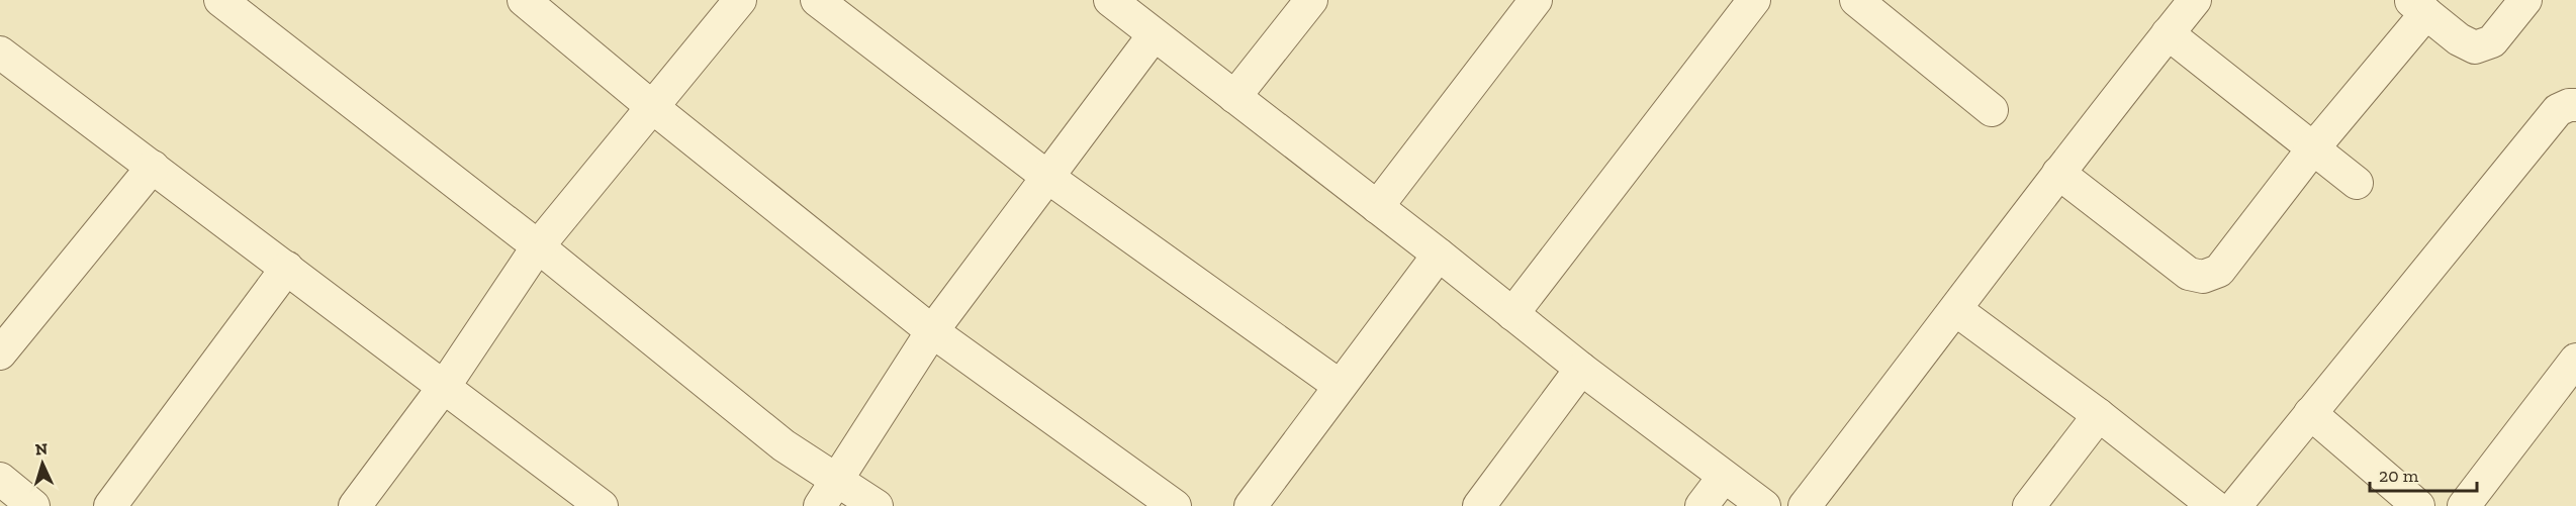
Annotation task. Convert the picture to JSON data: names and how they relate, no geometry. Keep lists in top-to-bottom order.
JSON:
{
  "scale_bar": "20 m",
  "north": "top"
}
